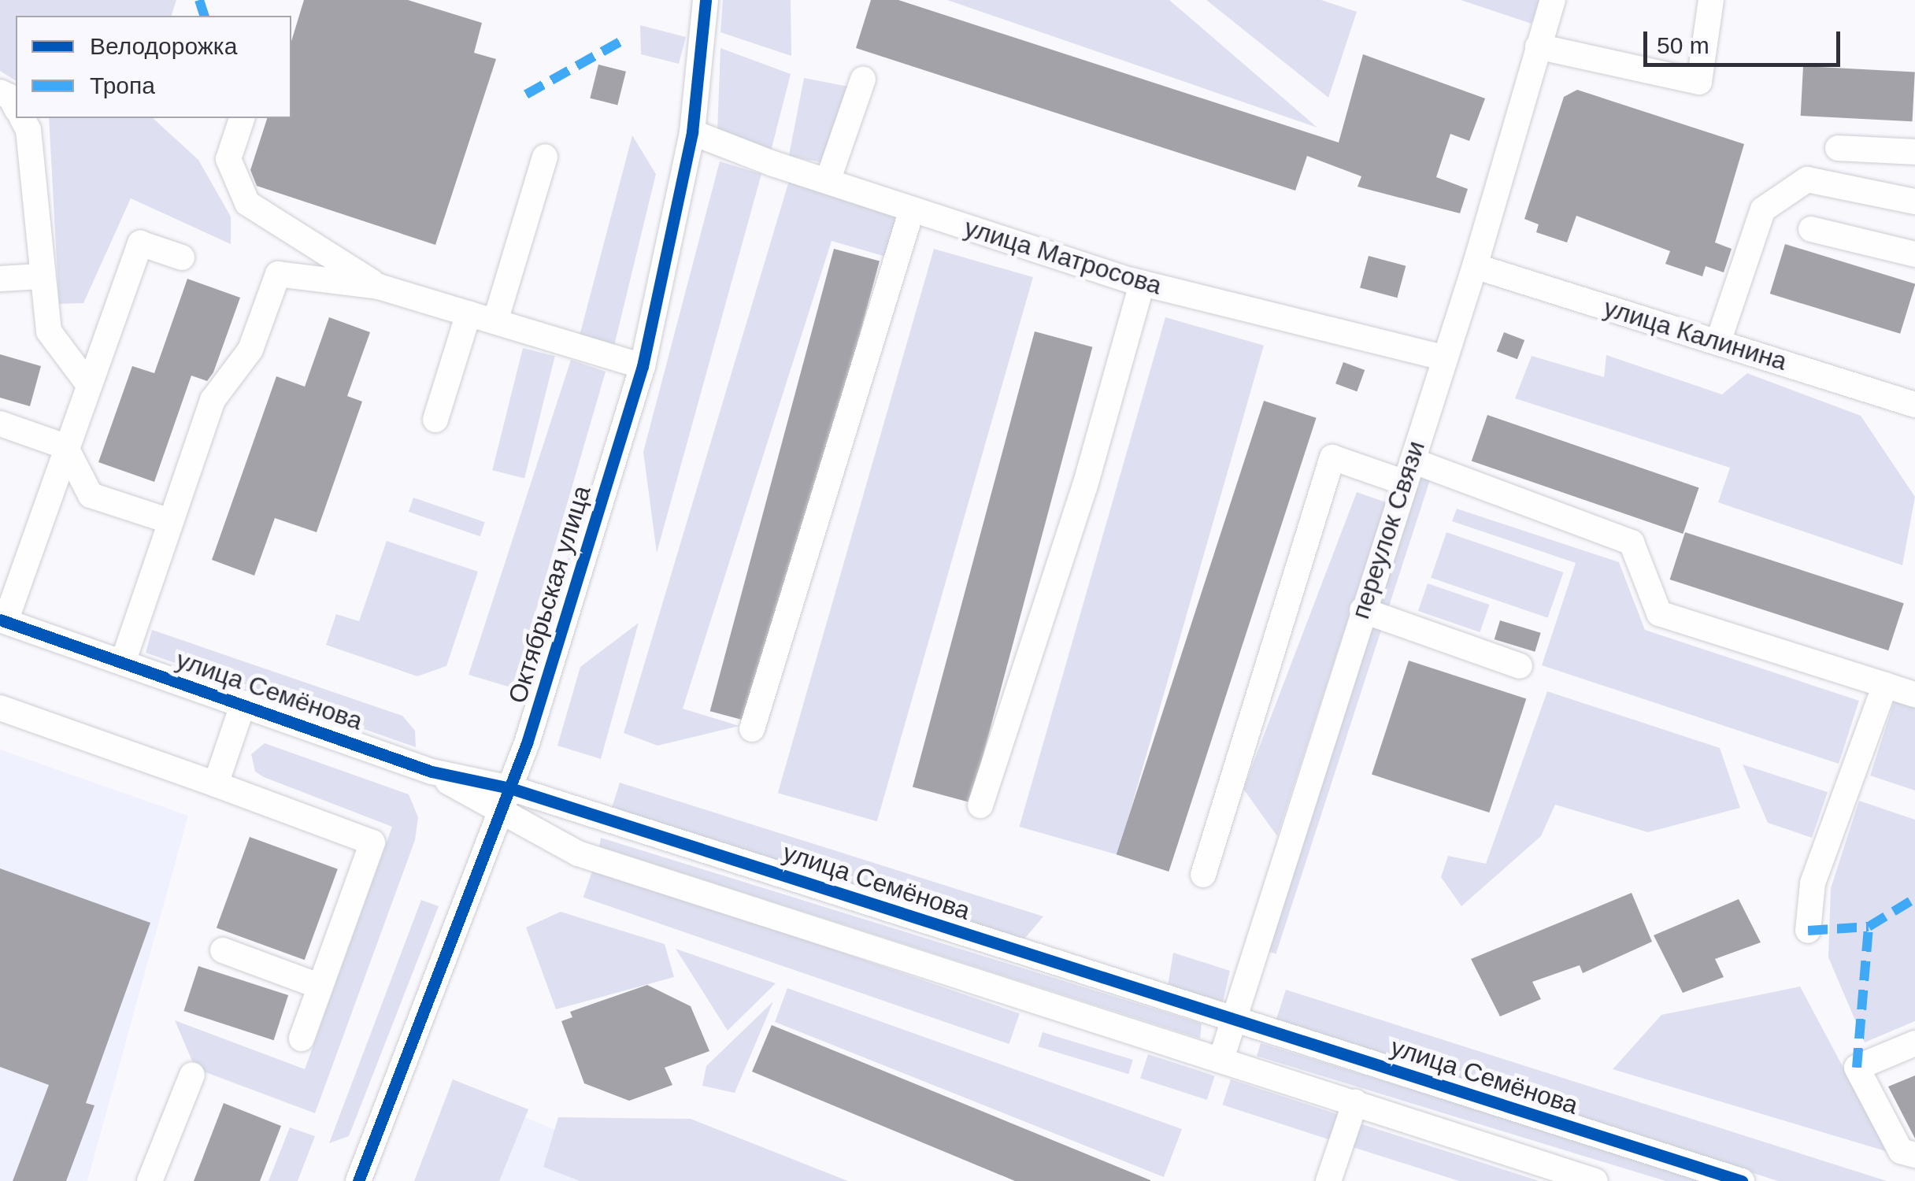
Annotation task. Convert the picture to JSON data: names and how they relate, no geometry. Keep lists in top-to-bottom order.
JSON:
{
  "streets": {
    "street": [
      "улица Матросова",
      "улица Калинина",
      "переулок Связи",
      "Октябрьская улица",
      "улица Семёнова"
    ]
  },
  "crossings": [
    ["улица Матросова", "переулок Связи"],
    ["улица Матросова", "Октябрьская улица"],
    ["улица Калинина", "переулок Связи"],
    ["переулок Связи", "улица Семёнова"],
    ["Октябрьская улица", "улица Семёнова"]
  ],
  "legend": ["Велодорожка", "Тропа"],
  "scale_bar": "50 m"
}
